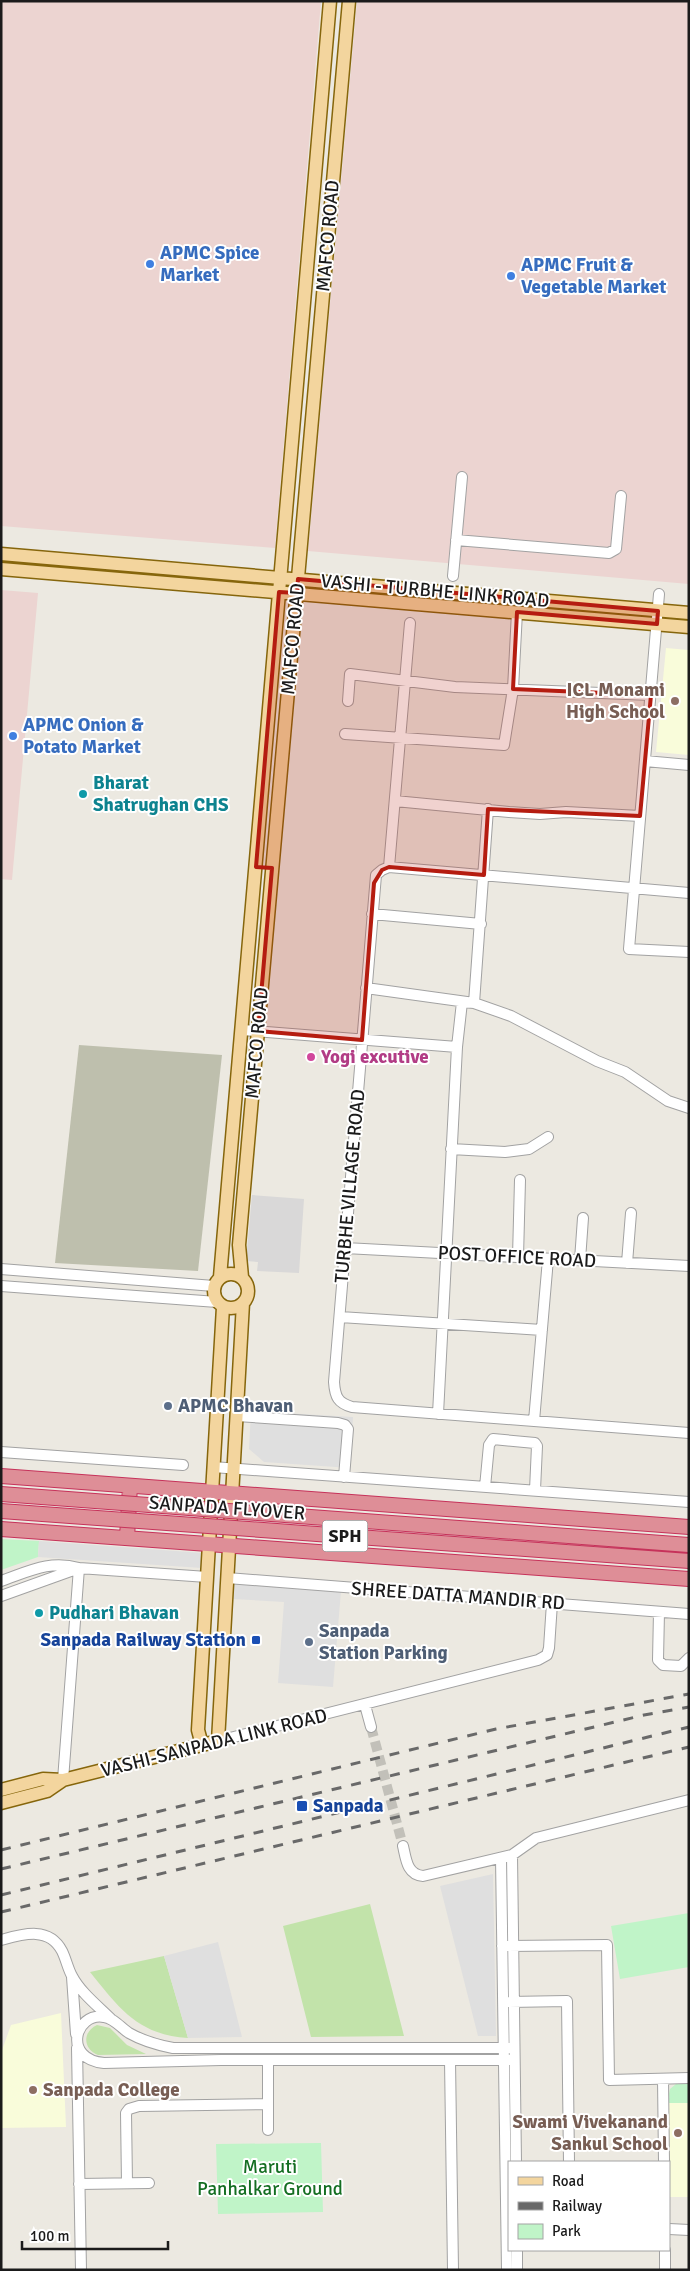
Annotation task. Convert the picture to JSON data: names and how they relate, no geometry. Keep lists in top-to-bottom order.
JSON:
{
  "streets": {
    "highway": ["SANPADA FLYOVER", "SPH"],
    "main road": ["MAFCO ROAD", "VASHI - TURBHE LINK ROAD", "VASHI-SANPADA LINK ROAD"],
    "street": ["TURBHE VILLAGE ROAD", "POST OFFICE ROAD", "SHREE DATTA MANDIR RD"]
  },
  "crossings": [
    ["MAFCO ROAD", "VASHI - TURBHE LINK ROAD"],
    ["TURBHE VILLAGE ROAD", "POST OFFICE ROAD"],
    ["SHREE DATTA MANDIR RD", "VASHI-SANPADA LINK ROAD"]
  ],
  "parks": ["Maruti Panhalkar Ground"],
  "places": {
    "other": [
      "APMC Spice Market",
      "APMC Fruit & Vegetable Market",
      "ICL Monami High School",
      "APMC Onion & Potato Market",
      "Bharat Shatrughan CHS",
      "Yogi excutive",
      "APMC Bhavan",
      "Pudhari Bhavan",
      "Sanpada Station Parking",
      "Sanpada College",
      "Swami Vivekanand Sankul School"
    ],
    "transit": ["Sanpada Railway Station", "Sanpada"]
  },
  "legend": ["Road", "Railway", "Park"],
  "scale_bar": "100 m"
}
